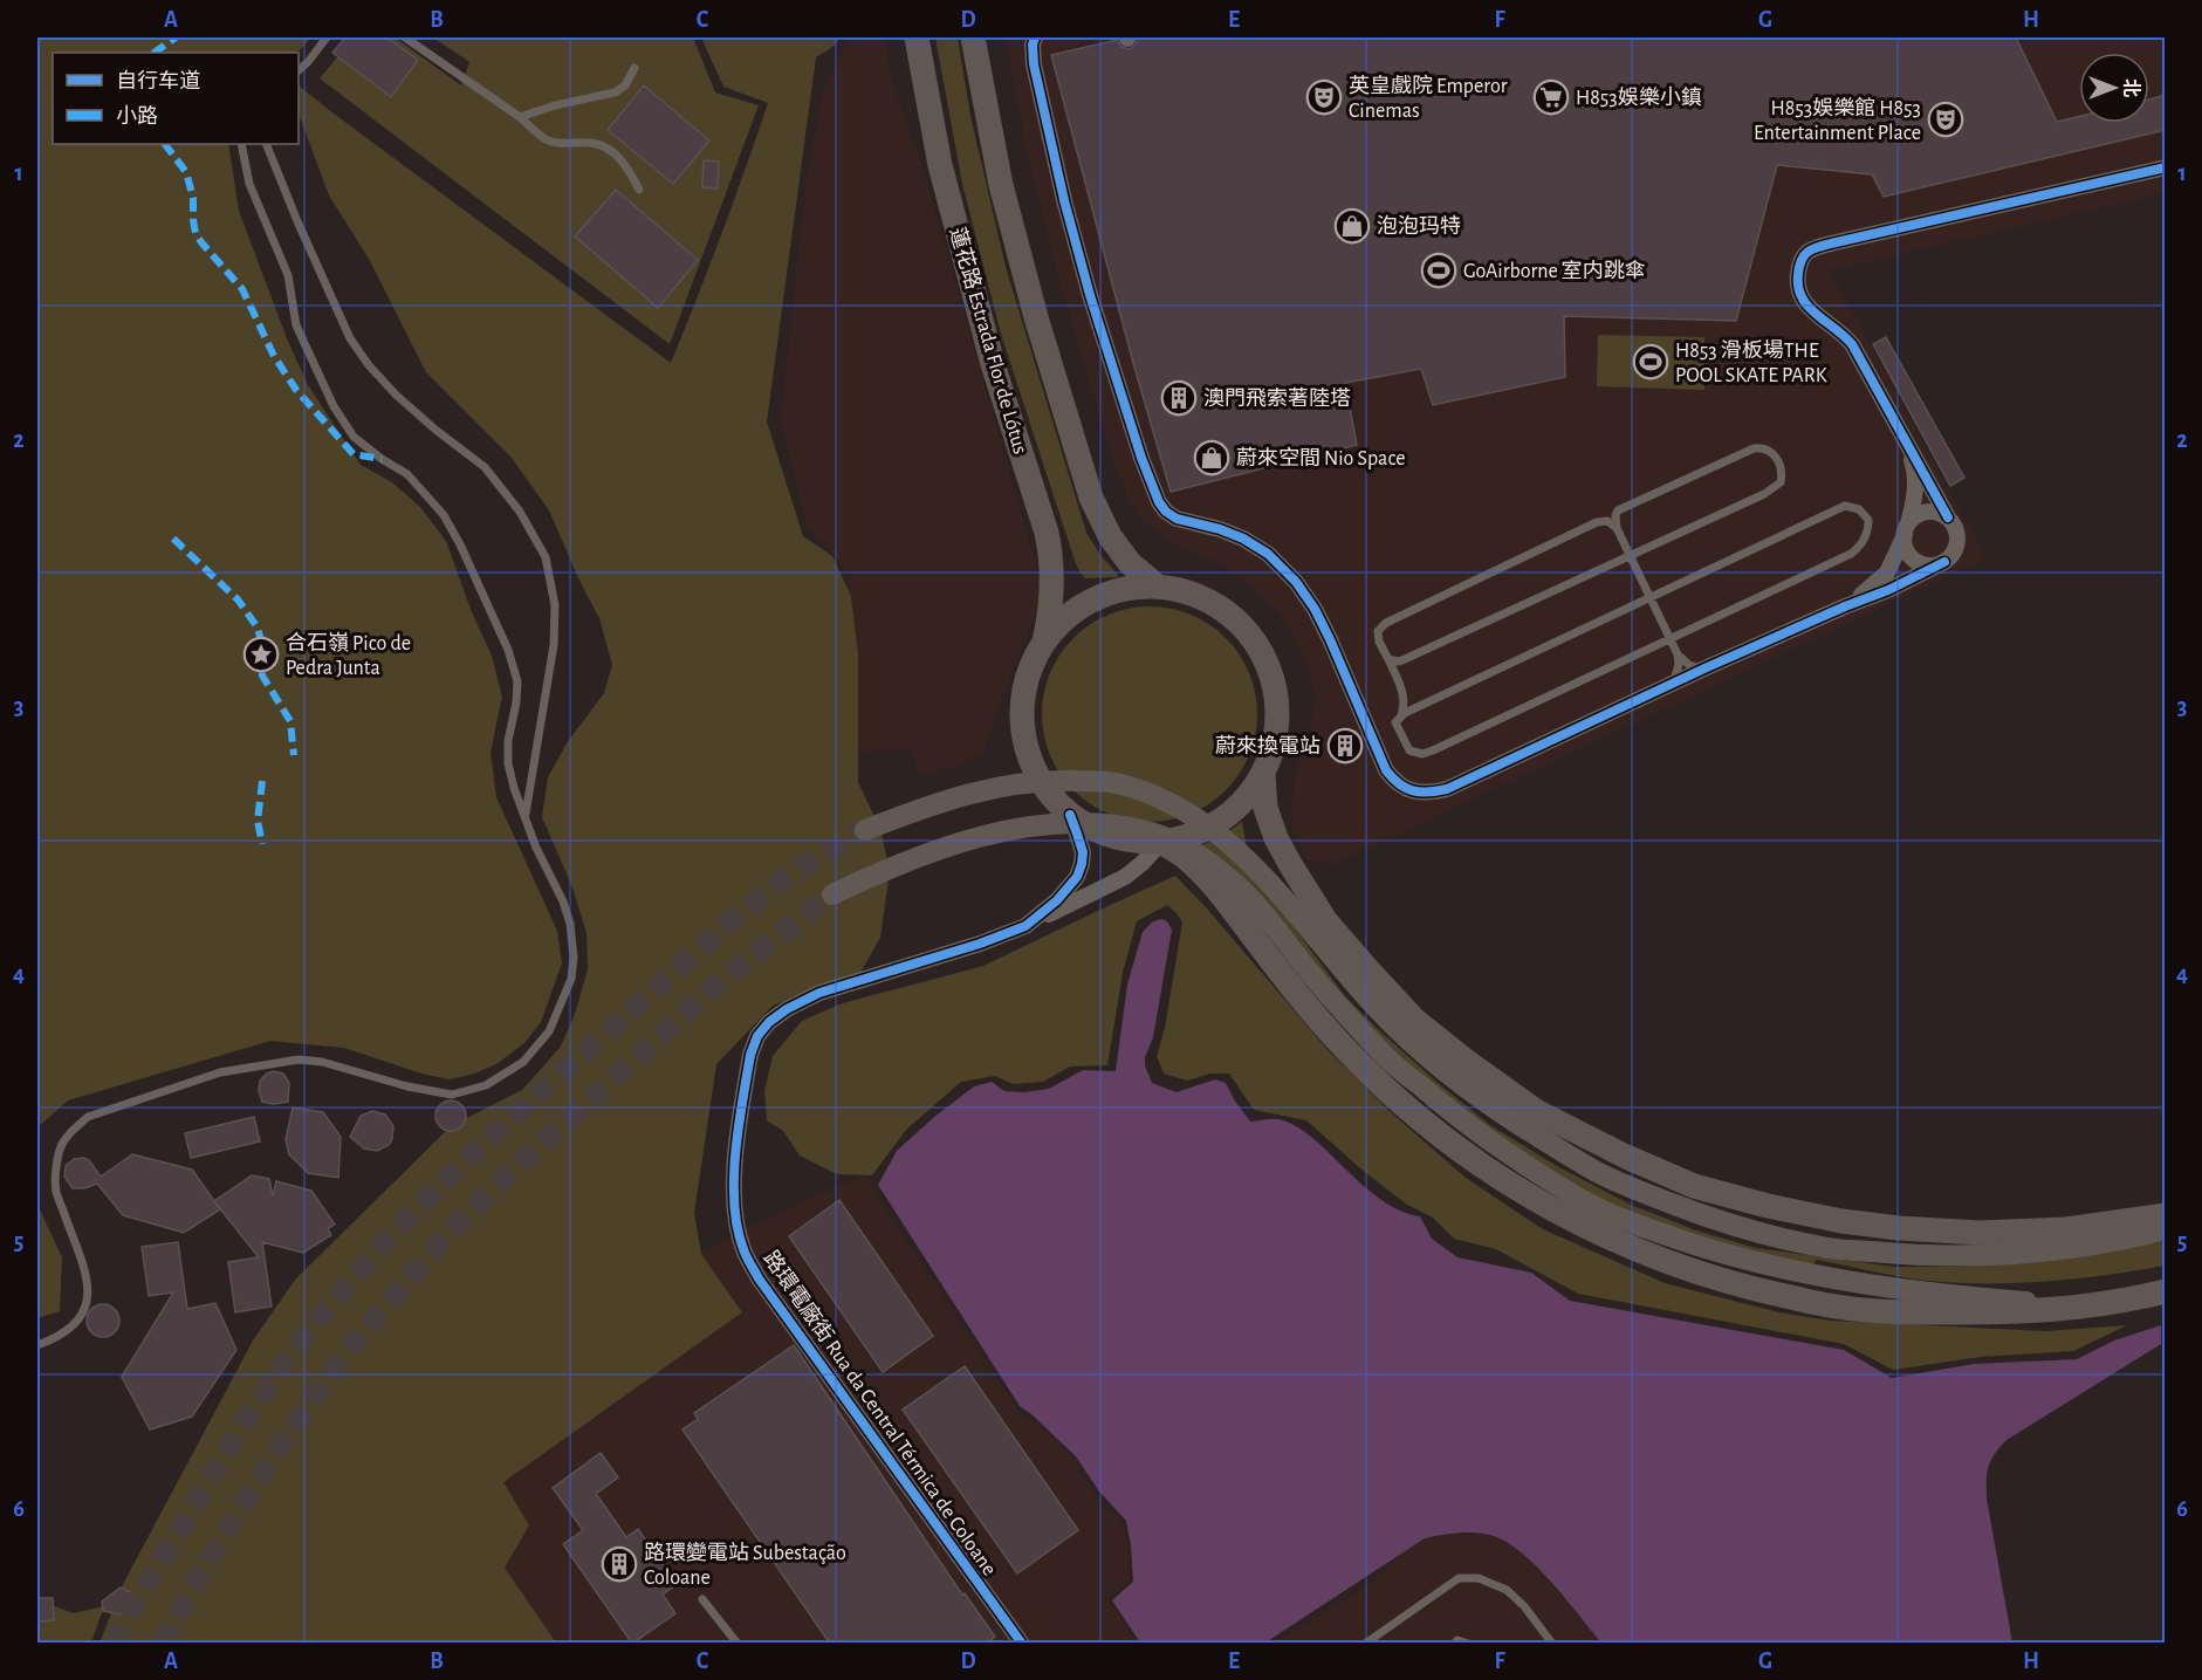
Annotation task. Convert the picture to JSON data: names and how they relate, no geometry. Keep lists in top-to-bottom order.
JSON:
{
  "streets": {
    "main road": ["蓮花路 Estrada Flor de Lótus"],
    "street": ["路環電廠街 Rua da Central Térmica de Coloane"]
  },
  "places": {
    "theatre": ["英皇戲院 Emperor Cinemas", "H853娛樂館 H853 Entertainment Place"],
    "supermarket": ["H853娛樂小鎮"],
    "shop": ["泡泡玛特", "蔚來空間 Nio Space"],
    "sports": ["GoAirborne 室内跳傘", "H853 滑板場THE POOL SKATE PARK"],
    "building": ["澳門飛索著陸塔", "蔚來換電站", "路環變電站 Subestação Coloane"],
    "place": ["合石嶺 Pico de Pedra Junta"]
  },
  "legend": ["自行车道", "小路"],
  "north": "right",
  "grid": {
    "columns": [
      "A",
      "B",
      "C",
      "D",
      "E",
      "F",
      "G",
      "H"
    ],
    "rows": [
      "1",
      "2",
      "3",
      "4",
      "5",
      "6"
    ]
  }
}
